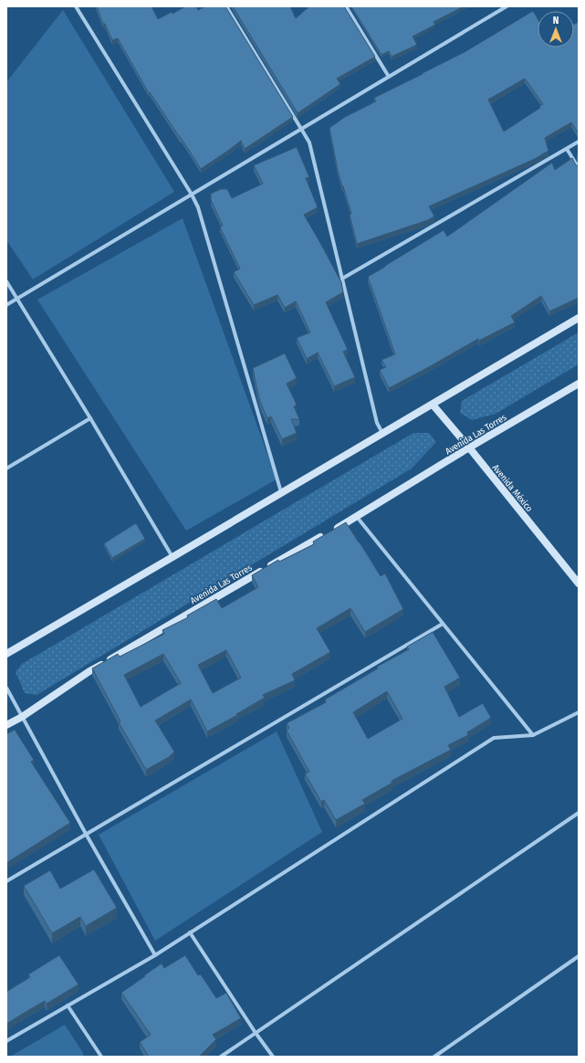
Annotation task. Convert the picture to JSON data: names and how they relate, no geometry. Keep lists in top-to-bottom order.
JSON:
{
  "streets": {
    "street": ["Avenida Las Torres", "Avenida México"]
  },
  "crossings": [
    ["Avenida Las Torres", "Avenida México"]
  ],
  "north": "top"
}
